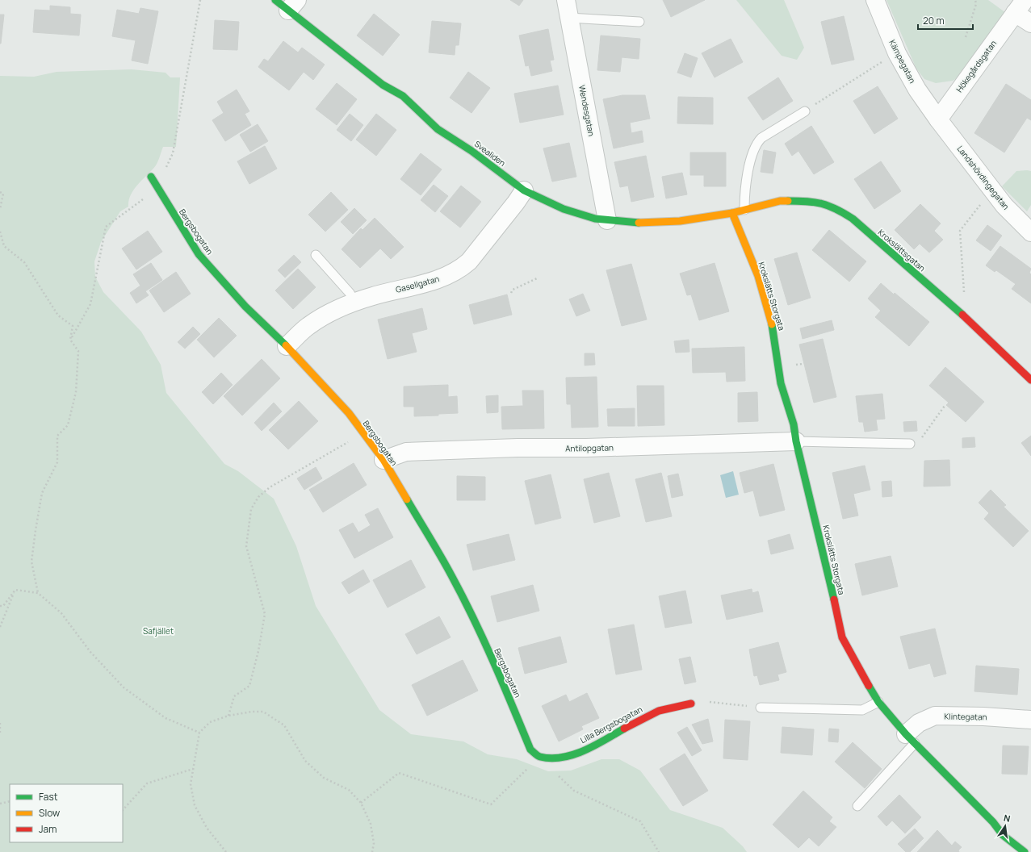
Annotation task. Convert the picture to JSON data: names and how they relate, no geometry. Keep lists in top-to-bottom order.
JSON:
{
  "streets": {
    "street": [
      "Kämpegatan",
      "Hökegårdsgatan",
      "Wendesgatan",
      "Svealiden",
      "Landshövdingegatan",
      "Bergsbogatan",
      "Krokslättsgatan",
      "Gasellgatan",
      "Krokslätts Storgata",
      "Antilopgatan",
      "Klintegatan",
      "Lilla Bergsbogatan"
    ]
  },
  "crossings": [
    ["Kämpegatan", "Hökegårdsgatan"],
    ["Kämpegatan", "Landshövdingegatan"],
    ["Hökegårdsgatan", "Landshövdingegatan"],
    ["Wendesgatan", "Svealiden"],
    ["Svealiden", "Krokslättsgatan"],
    ["Svealiden", "Gasellgatan"],
    ["Svealiden", "Krokslätts Storgata"],
    ["Bergsbogatan", "Gasellgatan"],
    ["Bergsbogatan", "Antilopgatan"],
    ["Bergsbogatan", "Lilla Bergsbogatan"],
    ["Krokslättsgatan", "Krokslätts Storgata"],
    ["Krokslätts Storgata", "Antilopgatan"],
    ["Krokslätts Storgata", "Klintegatan"]
  ],
  "parks": ["Safjället"],
  "legend": ["Fast", "Slow", "Jam"],
  "scale_bar": "20 m",
  "north": "top"
}
